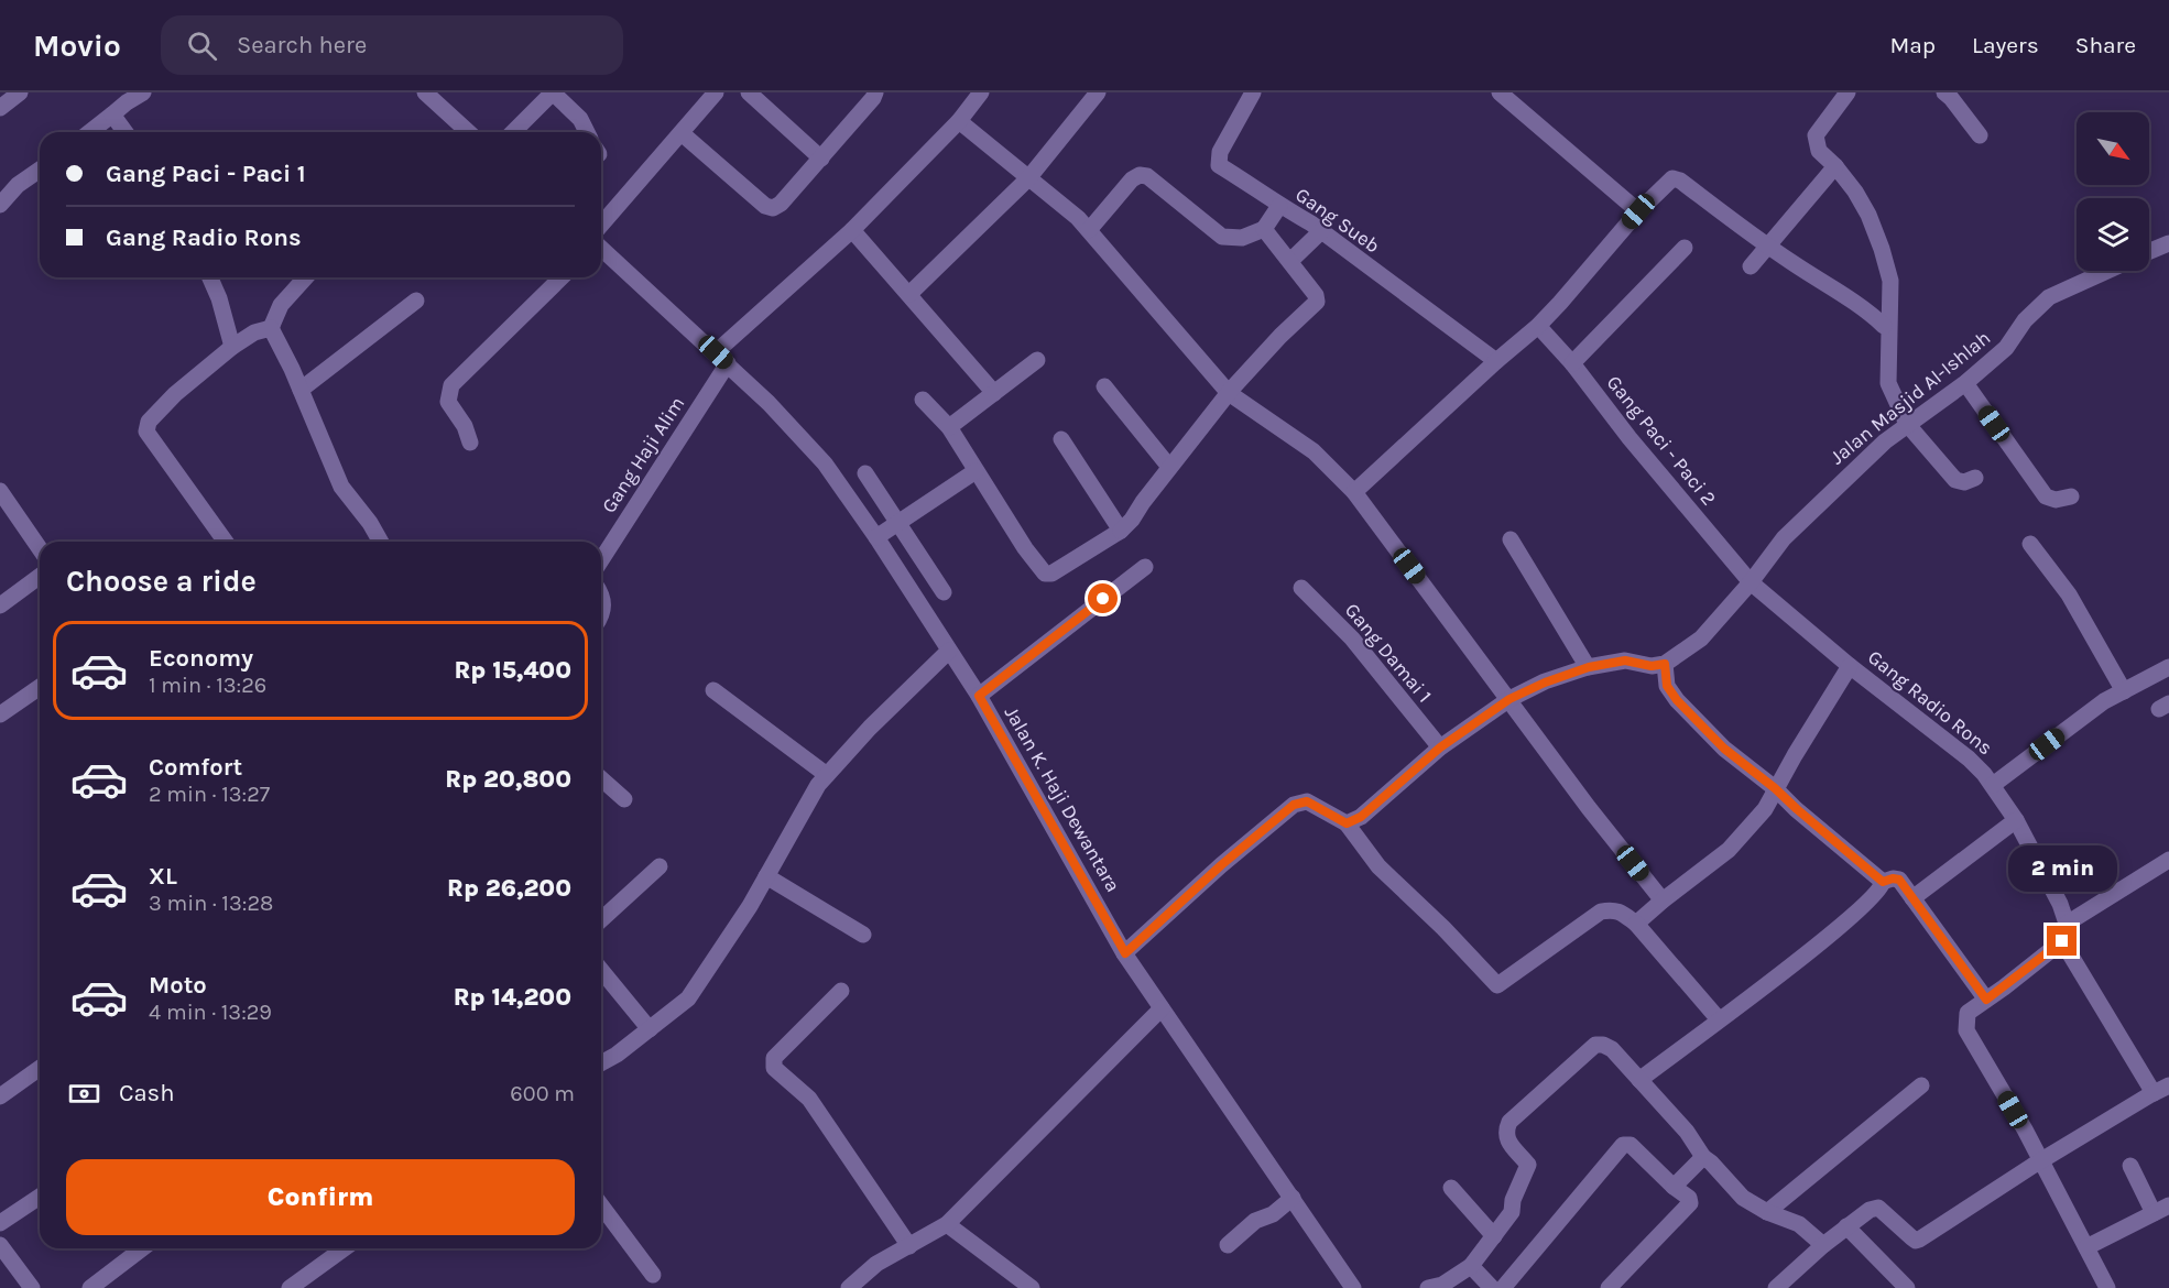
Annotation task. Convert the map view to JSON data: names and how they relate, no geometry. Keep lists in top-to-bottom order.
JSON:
{
  "streets": {
    "street": [
      "Gang Sueb",
      "Jalan Masjid Al-Ishlah",
      "Gang Paci - Paci 2",
      "Gang Haji Alim",
      "Gang Damai 1",
      "Gang Radio Rons",
      "Jalan K. Haji Dewantara"
    ]
  },
  "crossings": [
    ["Jalan Masjid Al-Ishlah", "Gang Paci - Paci 2"],
    ["Jalan Masjid Al-Ishlah", "Gang Radio Rons"],
    ["Gang Paci - Paci 2", "Gang Radio Rons"],
    ["Gang Haji Alim", "Jalan K. Haji Dewantara"]
  ],
  "north": "bottom right",
  "page": {
    "header": "Movio",
    "search": "Search here",
    "nav": ["Map", "Layers", "Share"],
    "banner": ["Gang Paci - Paci 1", "Gang Radio Rons"],
    "heading": "Choose a ride",
    "list": [
      {
        "name": "Economy",
        "note": "1 min · 13:26",
        "value": "Rp 15,400"
      },
      {
        "name": "Comfort",
        "note": "2 min · 13:27",
        "value": "Rp 20,800"
      },
      {
        "name": "XL",
        "note": "3 min · 13:28",
        "value": "Rp 26,200"
      },
      {
        "name": "Moto",
        "note": "4 min · 13:29",
        "value": "Rp 14,200"
      }
    ],
    "bubble": "2 min",
    "pay": ["Cash", "600 m"],
    "buttons": "Confirm"
  }
}
